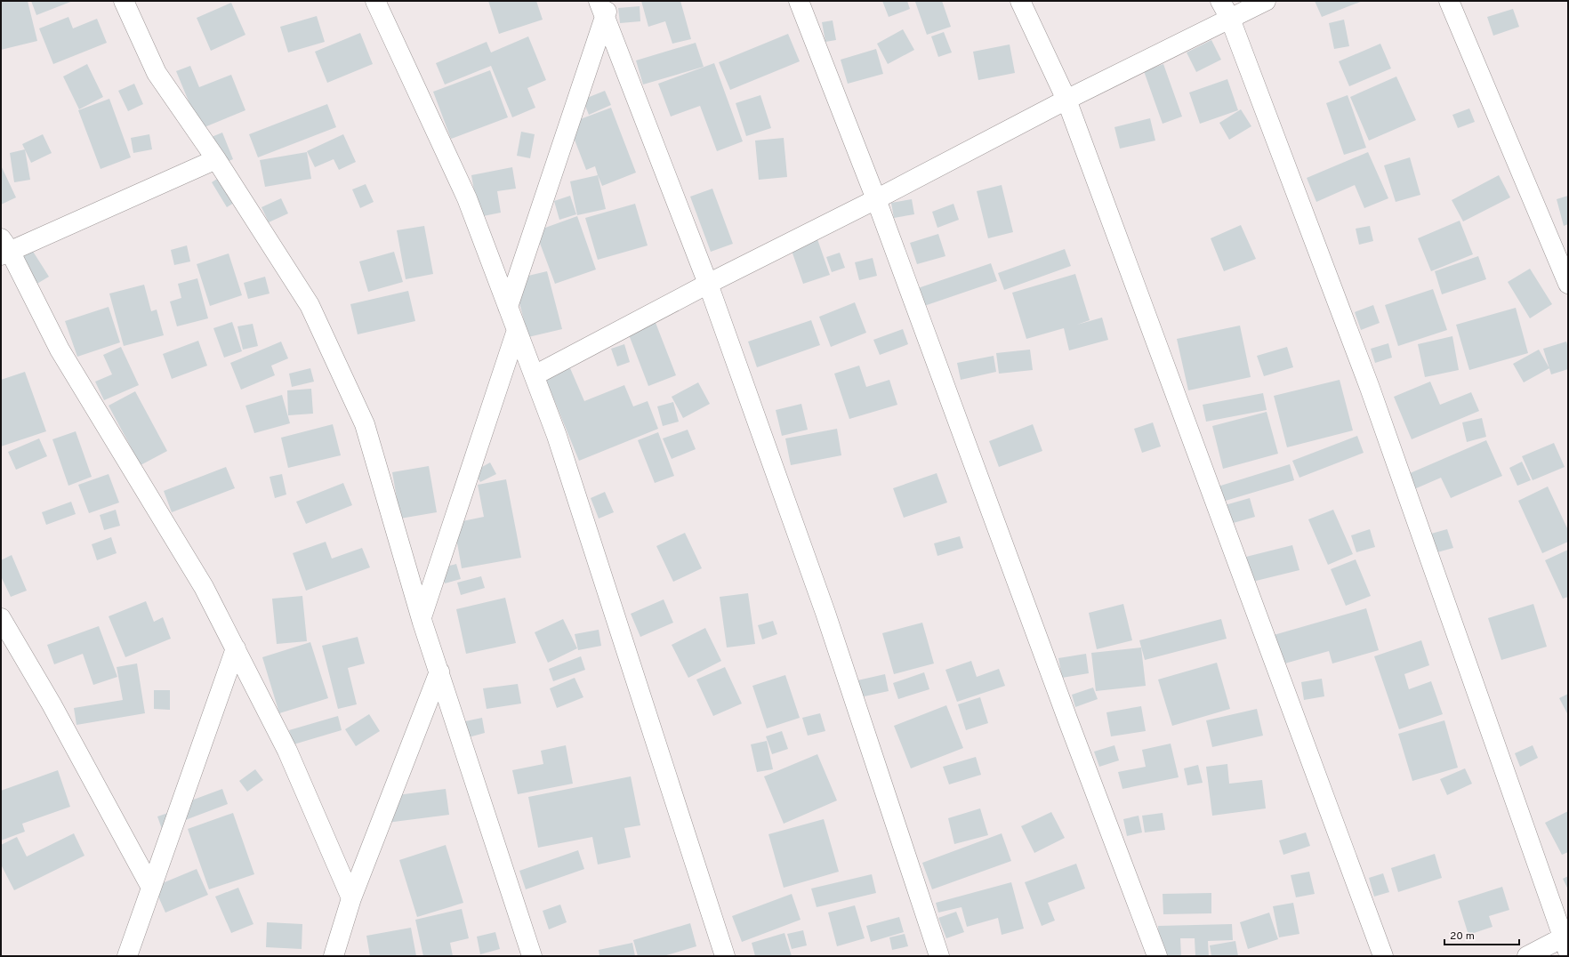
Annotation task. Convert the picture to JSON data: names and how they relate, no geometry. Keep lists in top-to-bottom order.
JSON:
{
  "scale_bar": "20 m"
}
